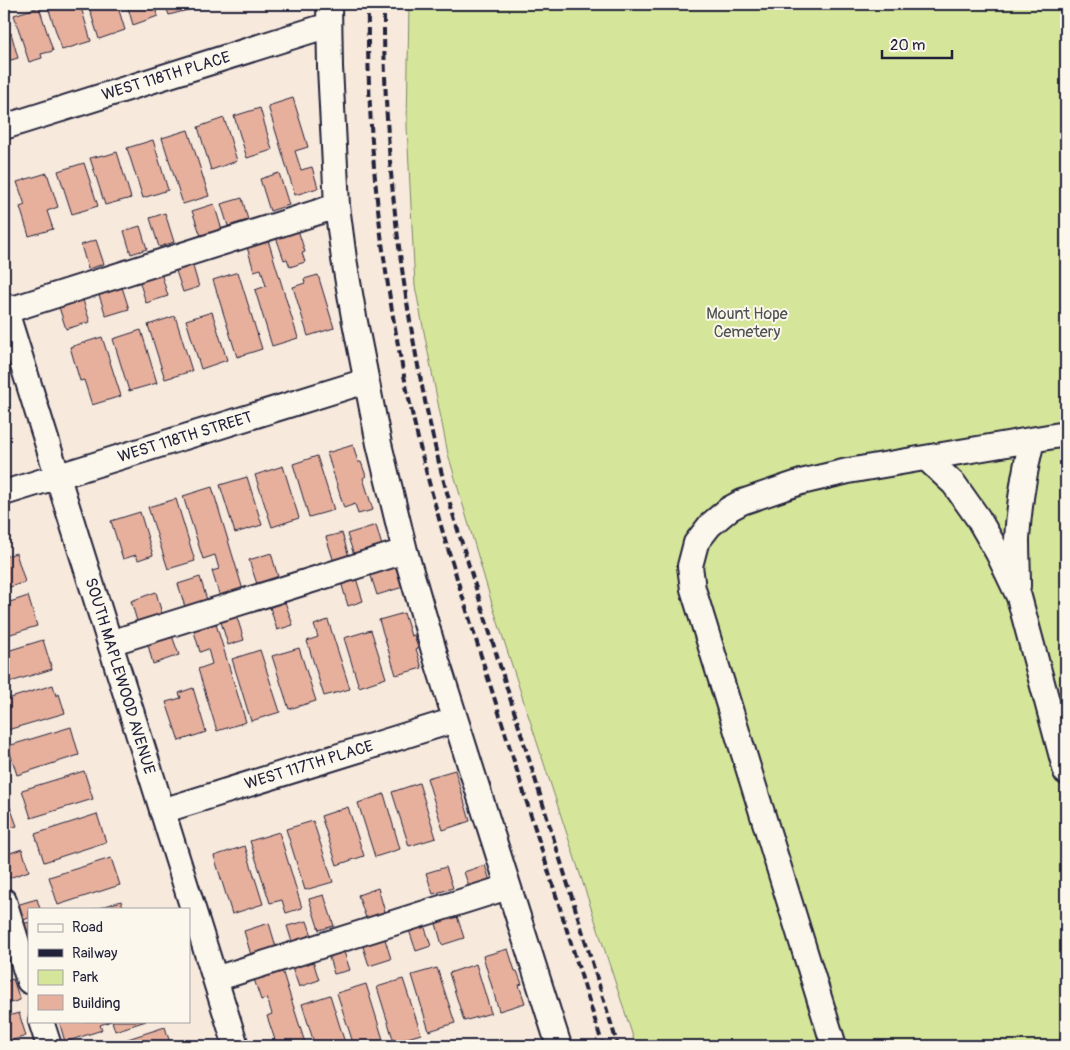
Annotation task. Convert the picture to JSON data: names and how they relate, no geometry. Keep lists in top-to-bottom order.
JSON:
{
  "streets": {
    "street": [
      "WEST 118TH PLACE",
      "WEST 118TH STREET",
      "SOUTH MAPLEWOOD AVENUE",
      "WEST 117TH PLACE"
    ]
  },
  "crossings": [
    ["WEST 118TH STREET", "SOUTH MAPLEWOOD AVENUE"],
    ["SOUTH MAPLEWOOD AVENUE", "WEST 117TH PLACE"]
  ],
  "parks": ["Mount Hope Cemetery"],
  "legend": [
    "Road",
    "Railway",
    "Park",
    "Building"
  ],
  "scale_bar": "20 m"
}
